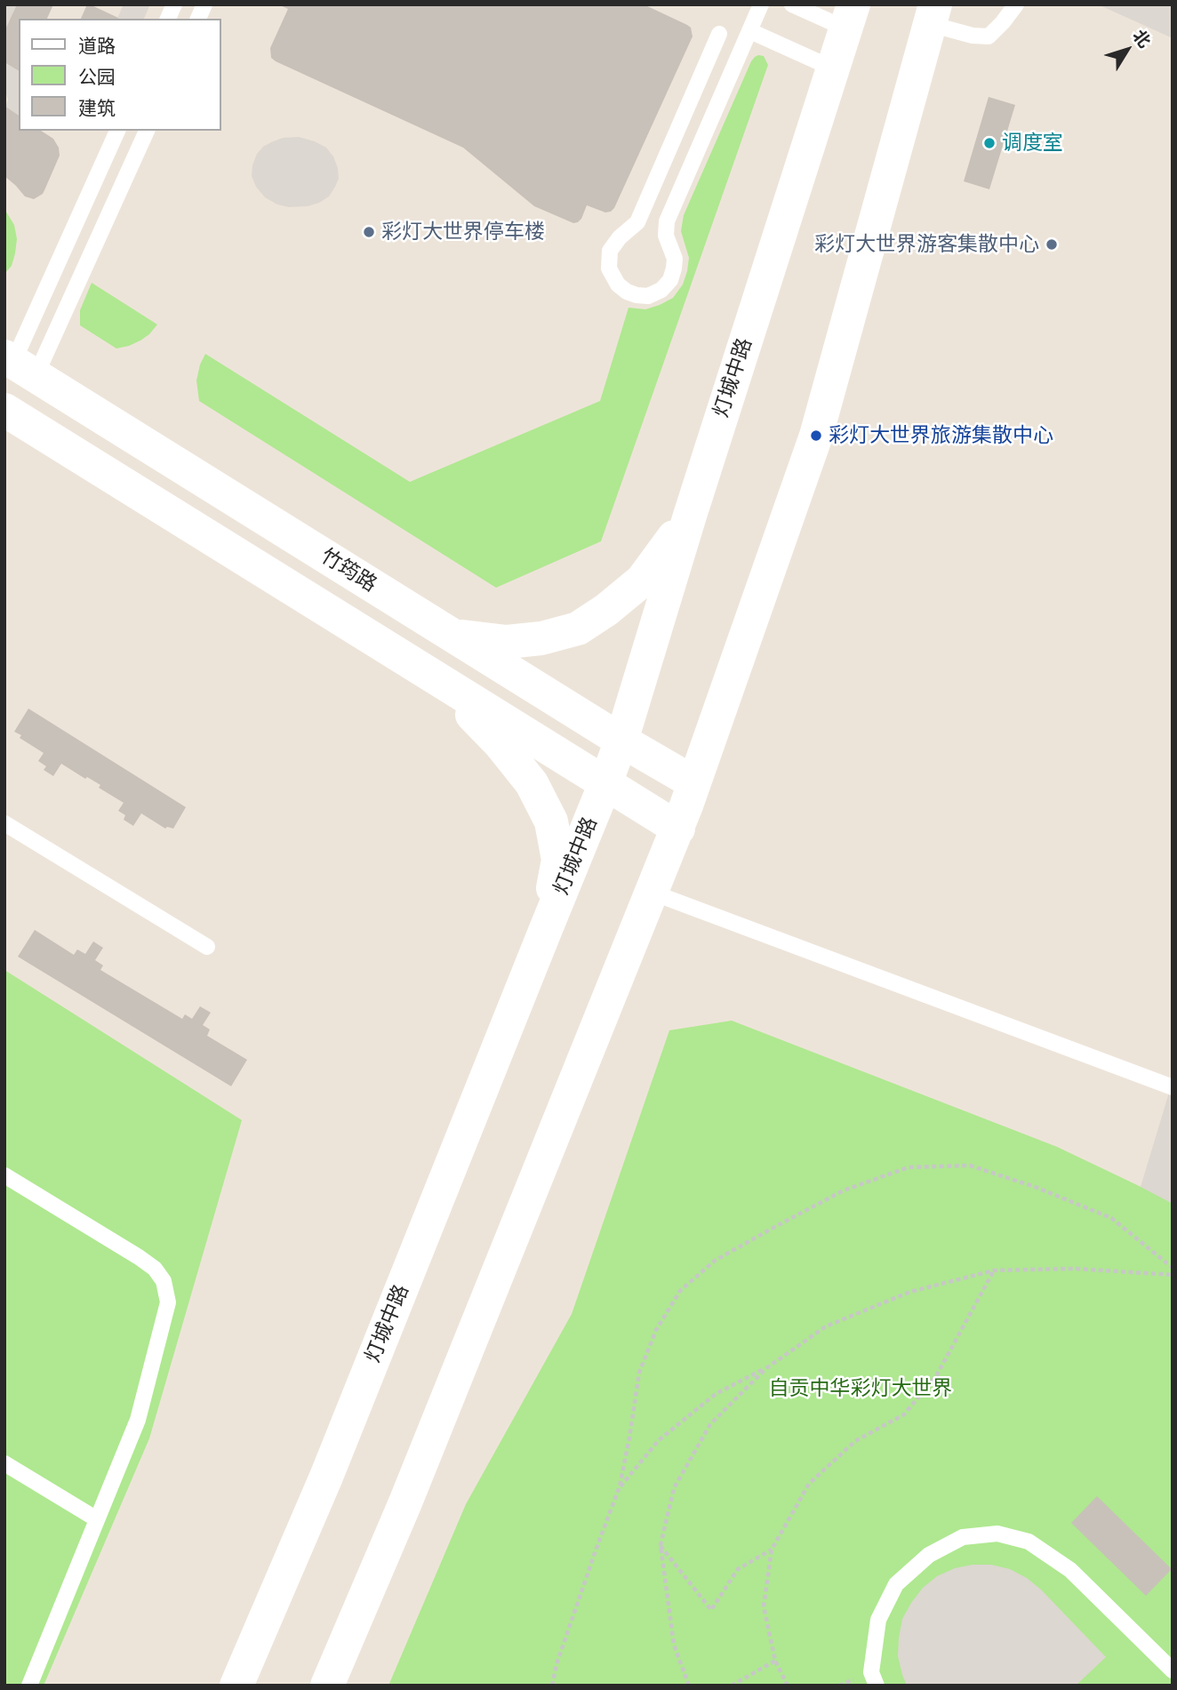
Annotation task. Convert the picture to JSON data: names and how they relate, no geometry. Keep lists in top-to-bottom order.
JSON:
{
  "streets": {
    "main road": ["灯城中路", "竹筠路"]
  },
  "crossings": [
    ["灯城中路", "竹筠路"]
  ],
  "parks": ["自贡中华彩灯大世界"],
  "places": [
    "调度室",
    "彩灯大世界停车楼",
    "彩灯大世界游客集散中心",
    "彩灯大世界旅游集散中心"
  ],
  "legend": ["道路", "公园", "建筑"],
  "north": "top right"
}
